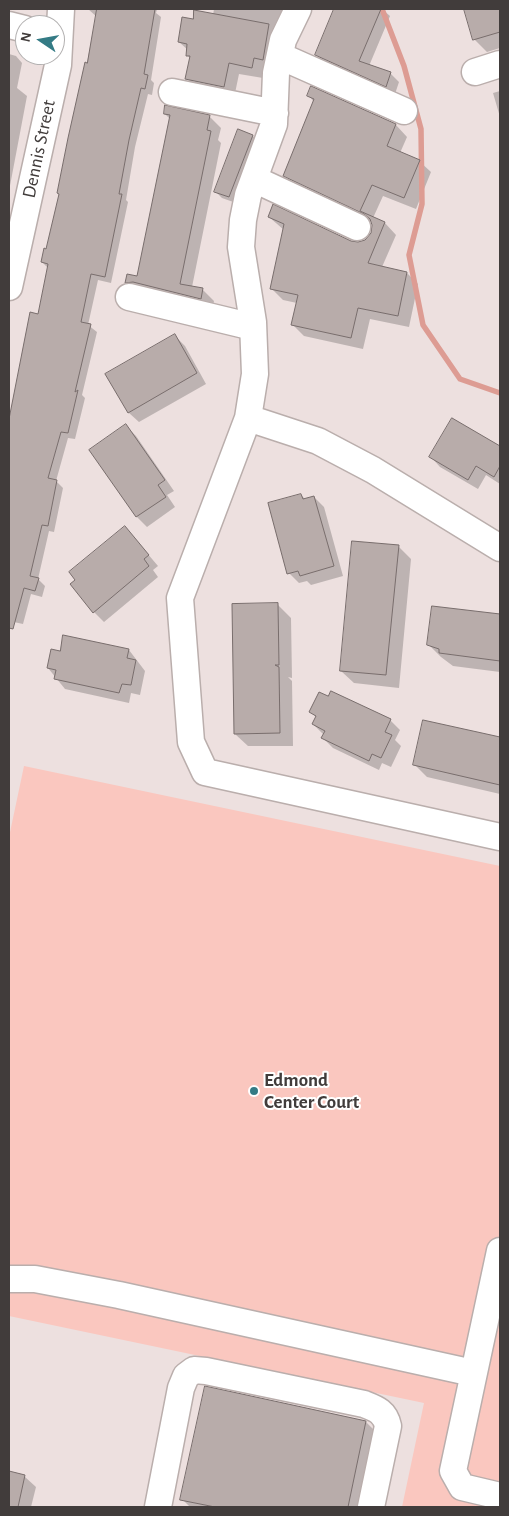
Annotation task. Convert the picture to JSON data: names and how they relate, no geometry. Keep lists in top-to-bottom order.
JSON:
{
  "streets": {
    "street": ["Dennis Street"]
  },
  "places": ["Edmond Center Court"],
  "north": "left"
}
